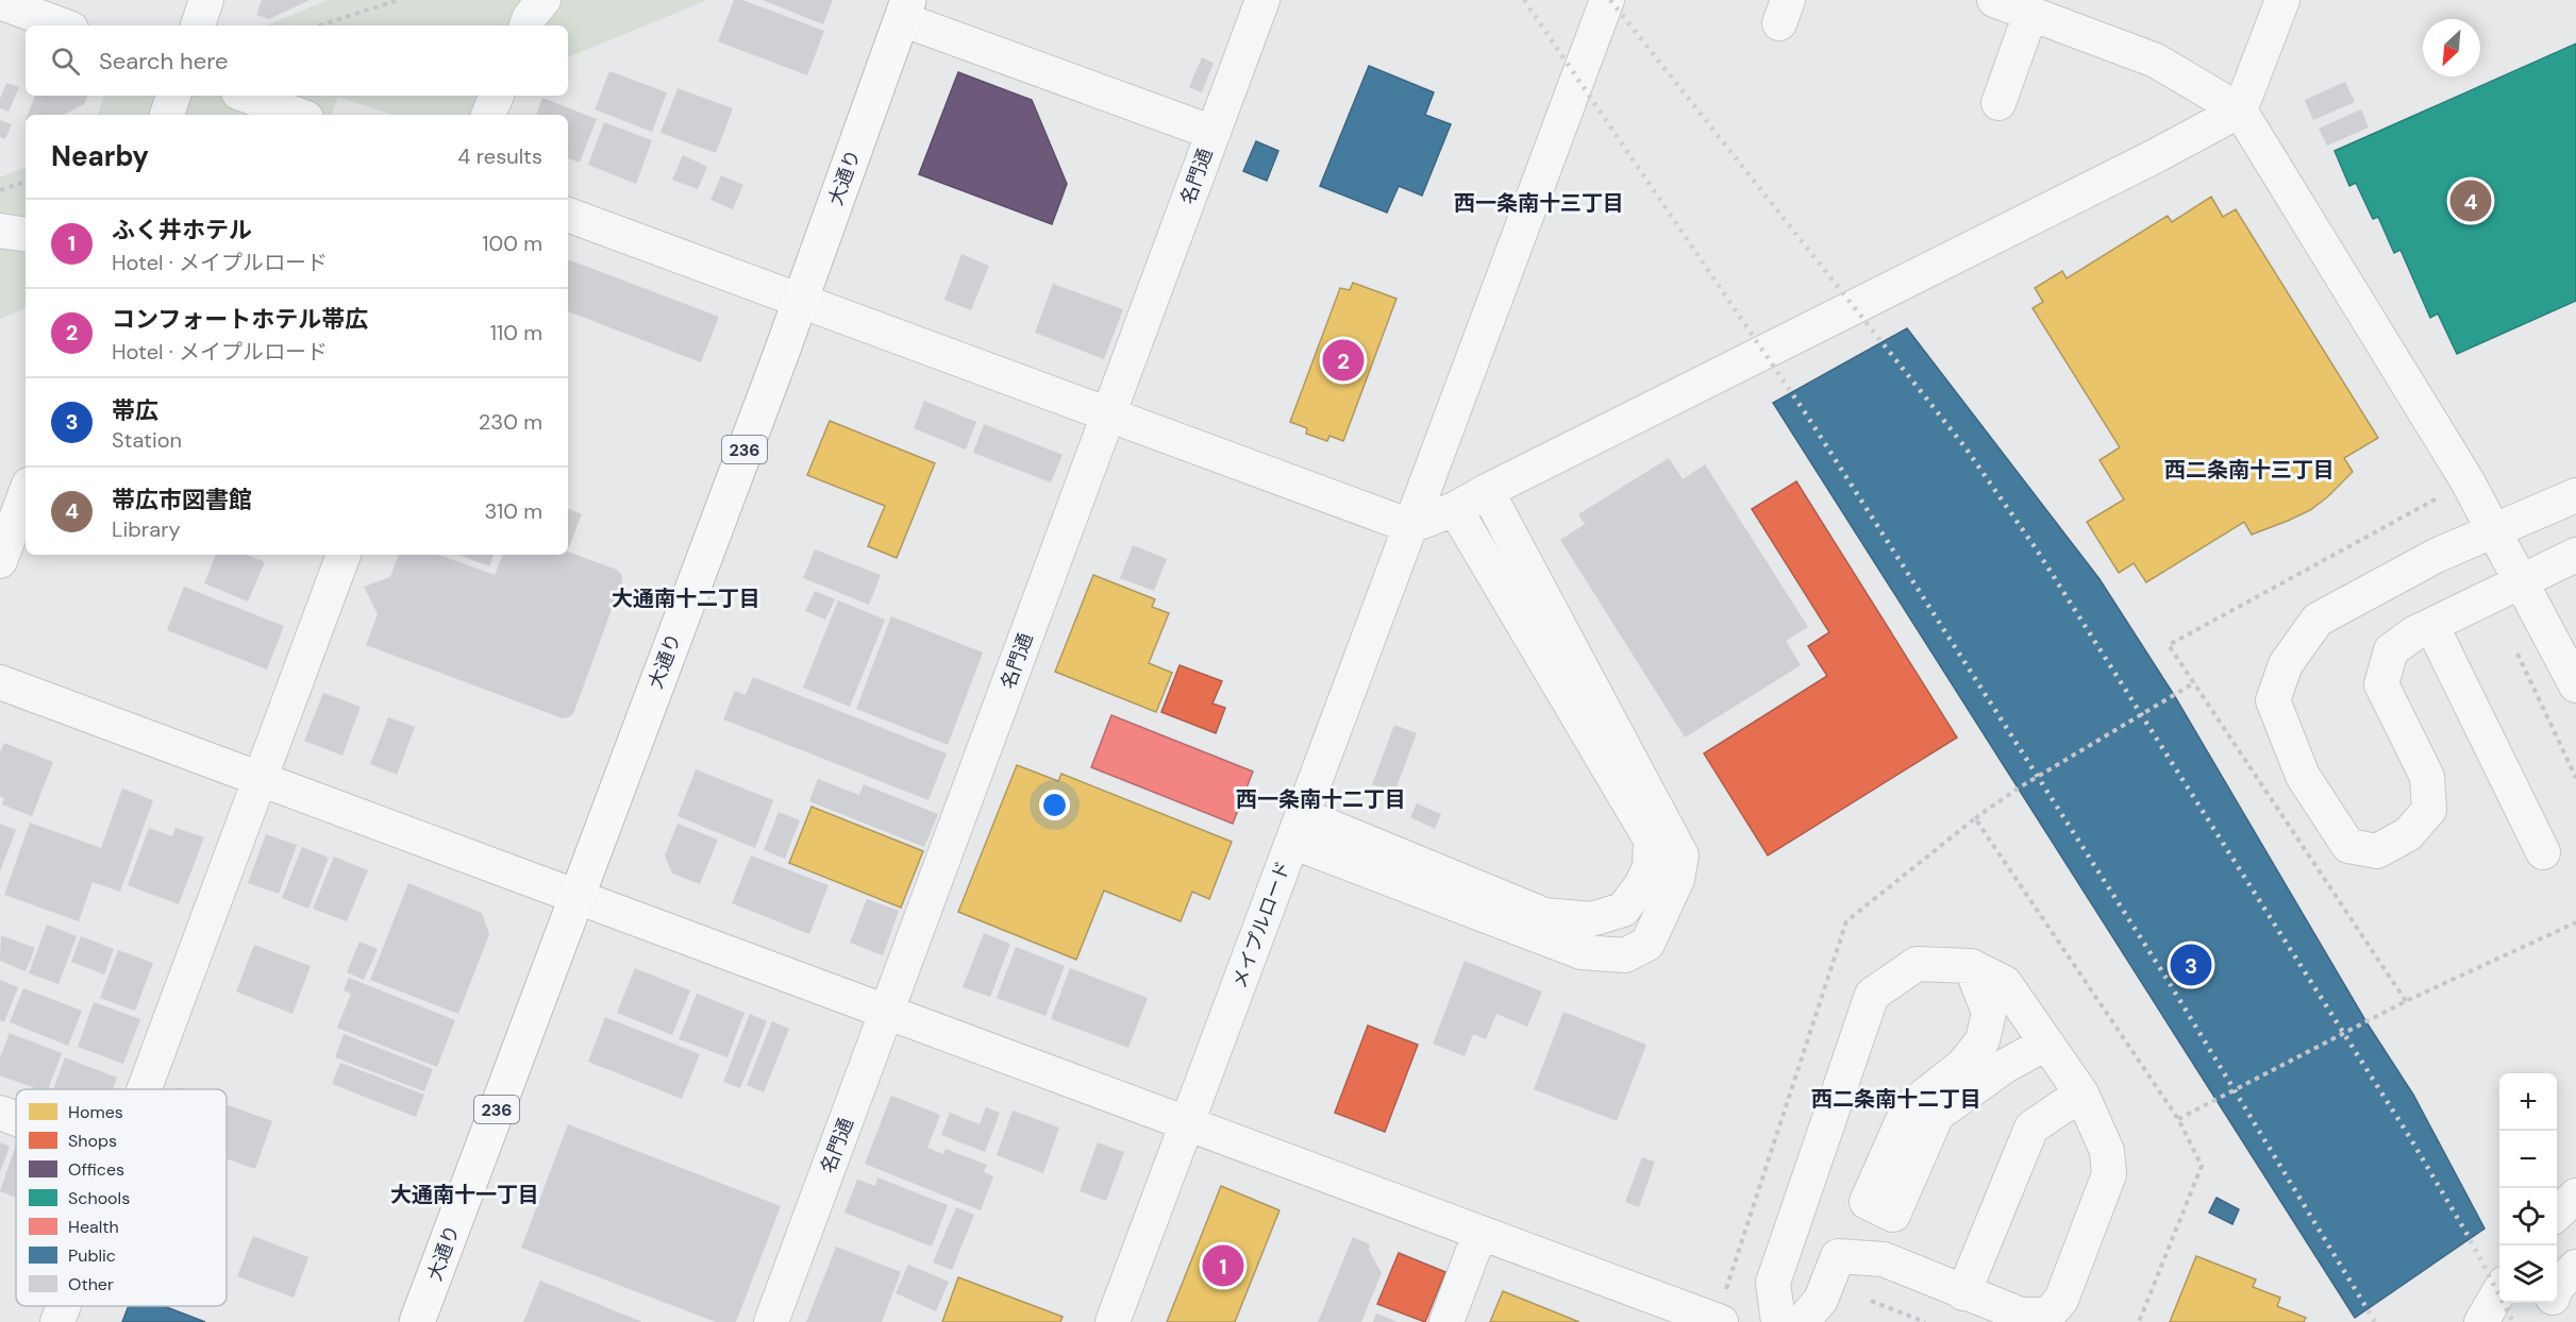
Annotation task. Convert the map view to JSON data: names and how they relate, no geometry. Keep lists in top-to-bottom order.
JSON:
{
  "streets": {
    "highway": ["大通り", "236"],
    "street": ["名門通", "メイプルロード"]
  },
  "districts": [
    "西一条南十三丁目",
    "西二条南十三丁目",
    "大通南十二丁目",
    "西一条南十二丁目",
    "西二条南十二丁目",
    "大通南十一丁目"
  ],
  "legend": [
    "Homes",
    "Shops",
    "Offices",
    "Schools",
    "Health",
    "Public",
    "Other"
  ],
  "north": "bottom left",
  "page": {
    "search": "Search here",
    "heading": ["Nearby", "4 results"],
    "pins": [
      "4",
      "2",
      "3",
      "1"
    ],
    "list": [
      {
        "mark": "1",
        "name": "ふく井ホテル",
        "note": "Hotel · メイプルロード",
        "value": "100 m"
      },
      {
        "mark": "2",
        "name": "コンフォートホテル帯広",
        "note": "Hotel · メイプルロード",
        "value": "110 m"
      },
      {
        "mark": "3",
        "name": "帯広",
        "note": "Station",
        "value": "230 m"
      },
      {
        "mark": "4",
        "name": "帯広市図書館",
        "note": "Library",
        "value": "310 m"
      }
    ],
    "map_buttons": ["+", "−"]
  }
}
